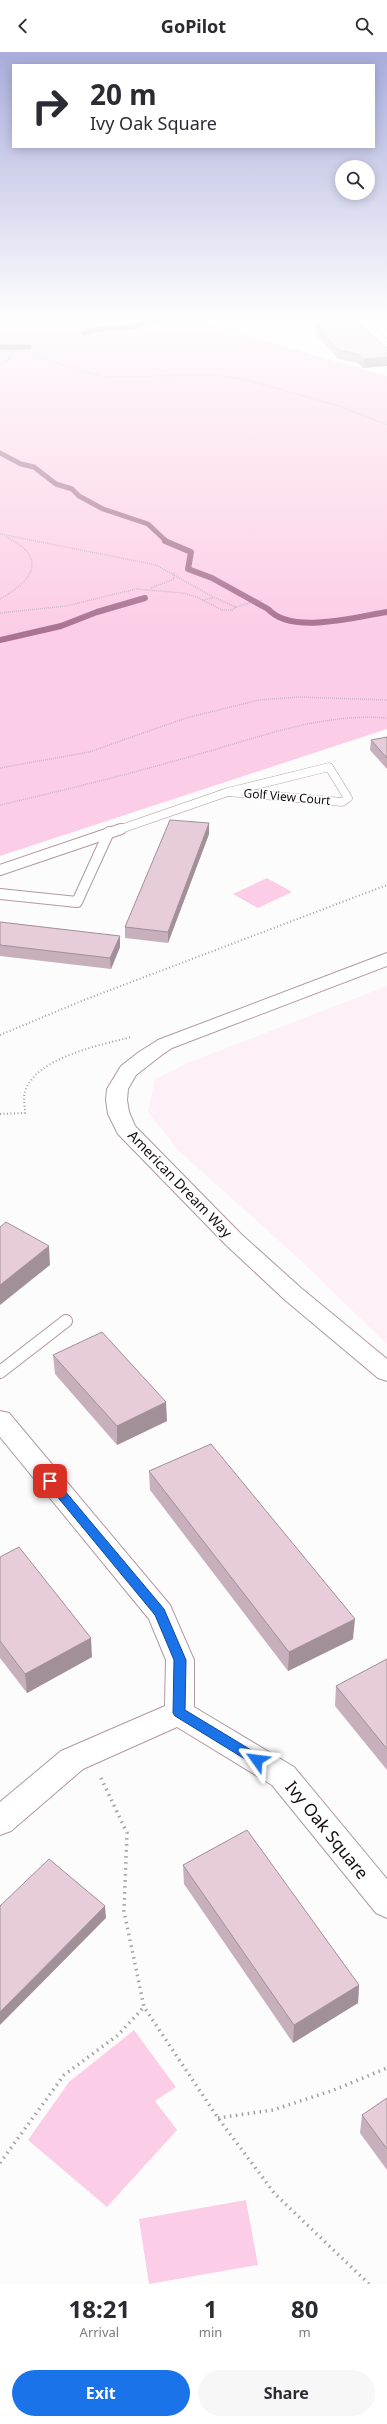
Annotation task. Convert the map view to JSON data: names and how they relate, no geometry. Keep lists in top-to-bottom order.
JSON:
{
  "streets": {
    "street": ["American Dream Way", "Ivy Oak Square"],
    "lane": ["Golf View Court"]
  },
  "page": {
    "header": "GoPilot",
    "turn": ["20 m", "Ivy Oak Square"],
    "eta": [
      "18:21",
      "Arrival",
      "1",
      "min",
      "80",
      "m"
    ],
    "buttons": ["Exit", "Share"]
  }
}
